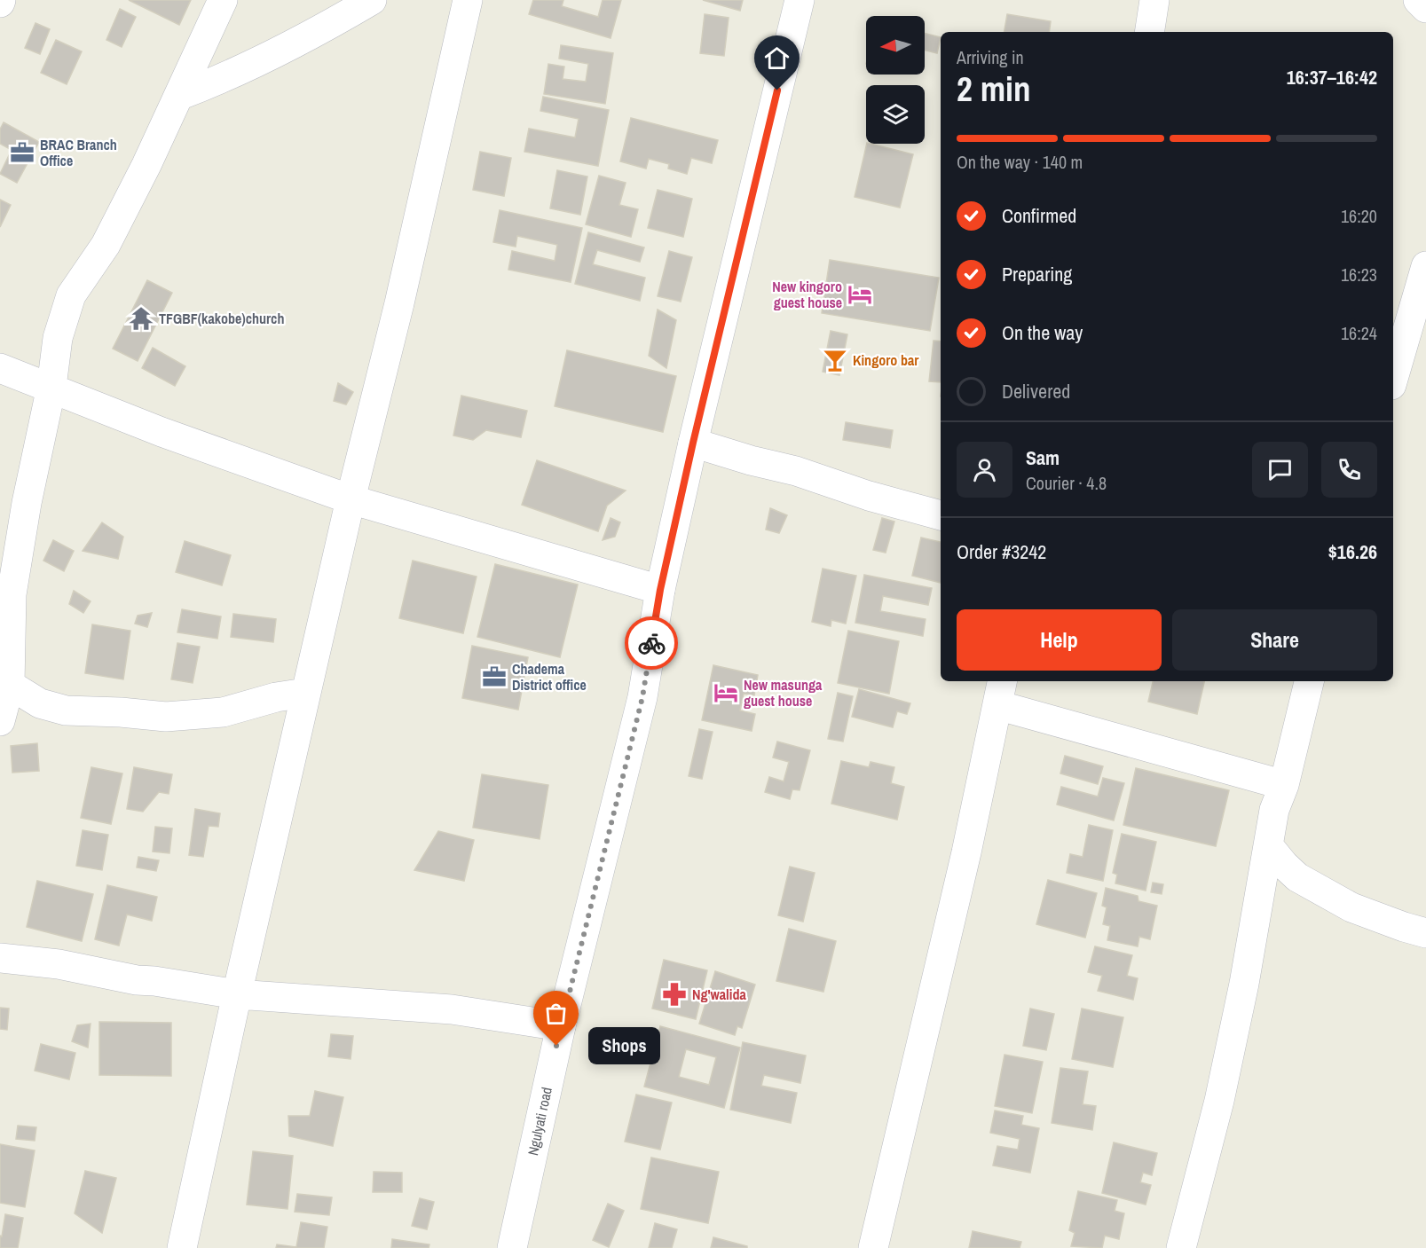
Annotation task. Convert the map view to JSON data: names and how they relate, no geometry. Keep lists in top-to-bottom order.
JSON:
{
  "streets": {
    "street": ["Ngulyati road"]
  },
  "places": {
    "office": ["BRAC Branch Office", "Chadema District office"],
    "hotel": ["New kingoro guest house", "New masunga guest house"],
    "temple": ["TFGBF(kakobe)church"],
    "bar": ["Kingoro bar"],
    "pharmacy": ["Ng'walida"],
    "other": ["Shops"]
  },
  "north": "left",
  "page": {
    "heading": ["2 min", "Arriving in", "16:37–16:42"],
    "panel": [
      "Sam",
      "Courier · 4.8",
      "Order #3242",
      "$16.26"
    ],
    "bar": "On the way · 140 m",
    "list": [
      ["Confirmed", "16:20"],
      ["Preparing", "16:23"],
      ["On the way", "16:24"],
      "Delivered"
    ],
    "buttons": ["Help", "Share"],
    "bubble": "Shops"
  }
}
